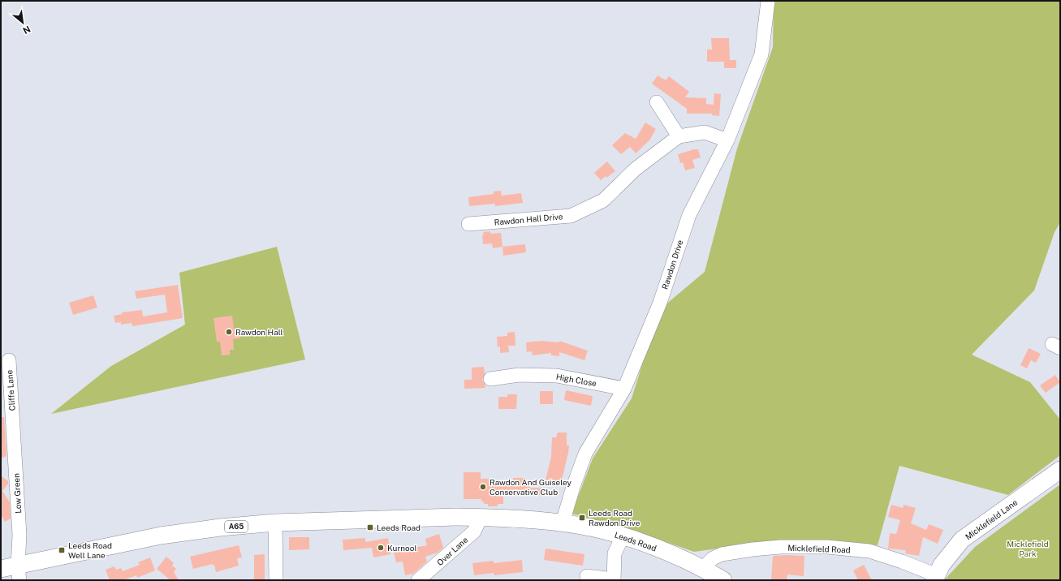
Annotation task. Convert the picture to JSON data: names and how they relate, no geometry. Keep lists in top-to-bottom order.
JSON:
{
  "streets": {
    "main road": ["Micklefield Lane", "A65", "Leeds Road"],
    "street": [
      "Rawdon Hall Drive",
      "Rawdon Drive",
      "High Close",
      "Cliffe Lane",
      "Low Green",
      "Micklefield Road",
      "Over Lane"
    ]
  },
  "crossings": [
    ["Rawdon Hall Drive", "Rawdon Drive"],
    ["Rawdon Drive", "High Close"],
    ["Rawdon Drive", "Leeds Road"],
    ["Cliffe Lane", "Low Green"],
    ["Low Green", "Leeds Road"],
    ["Micklefield Lane", "Micklefield Road"],
    ["Leeds Road", "Micklefield Road"],
    ["Leeds Road", "Over Lane"]
  ],
  "parks": ["Micklefield Park"],
  "places": {
    "other": ["Rawdon Hall", "Rawdon And Guiseley Conservative Club", "Kurnool"],
    "transit": ["Leeds Road Rawdon Drive", "Leeds Road", "Leeds Road Well Lane"]
  },
  "north": "bottom right"
}
